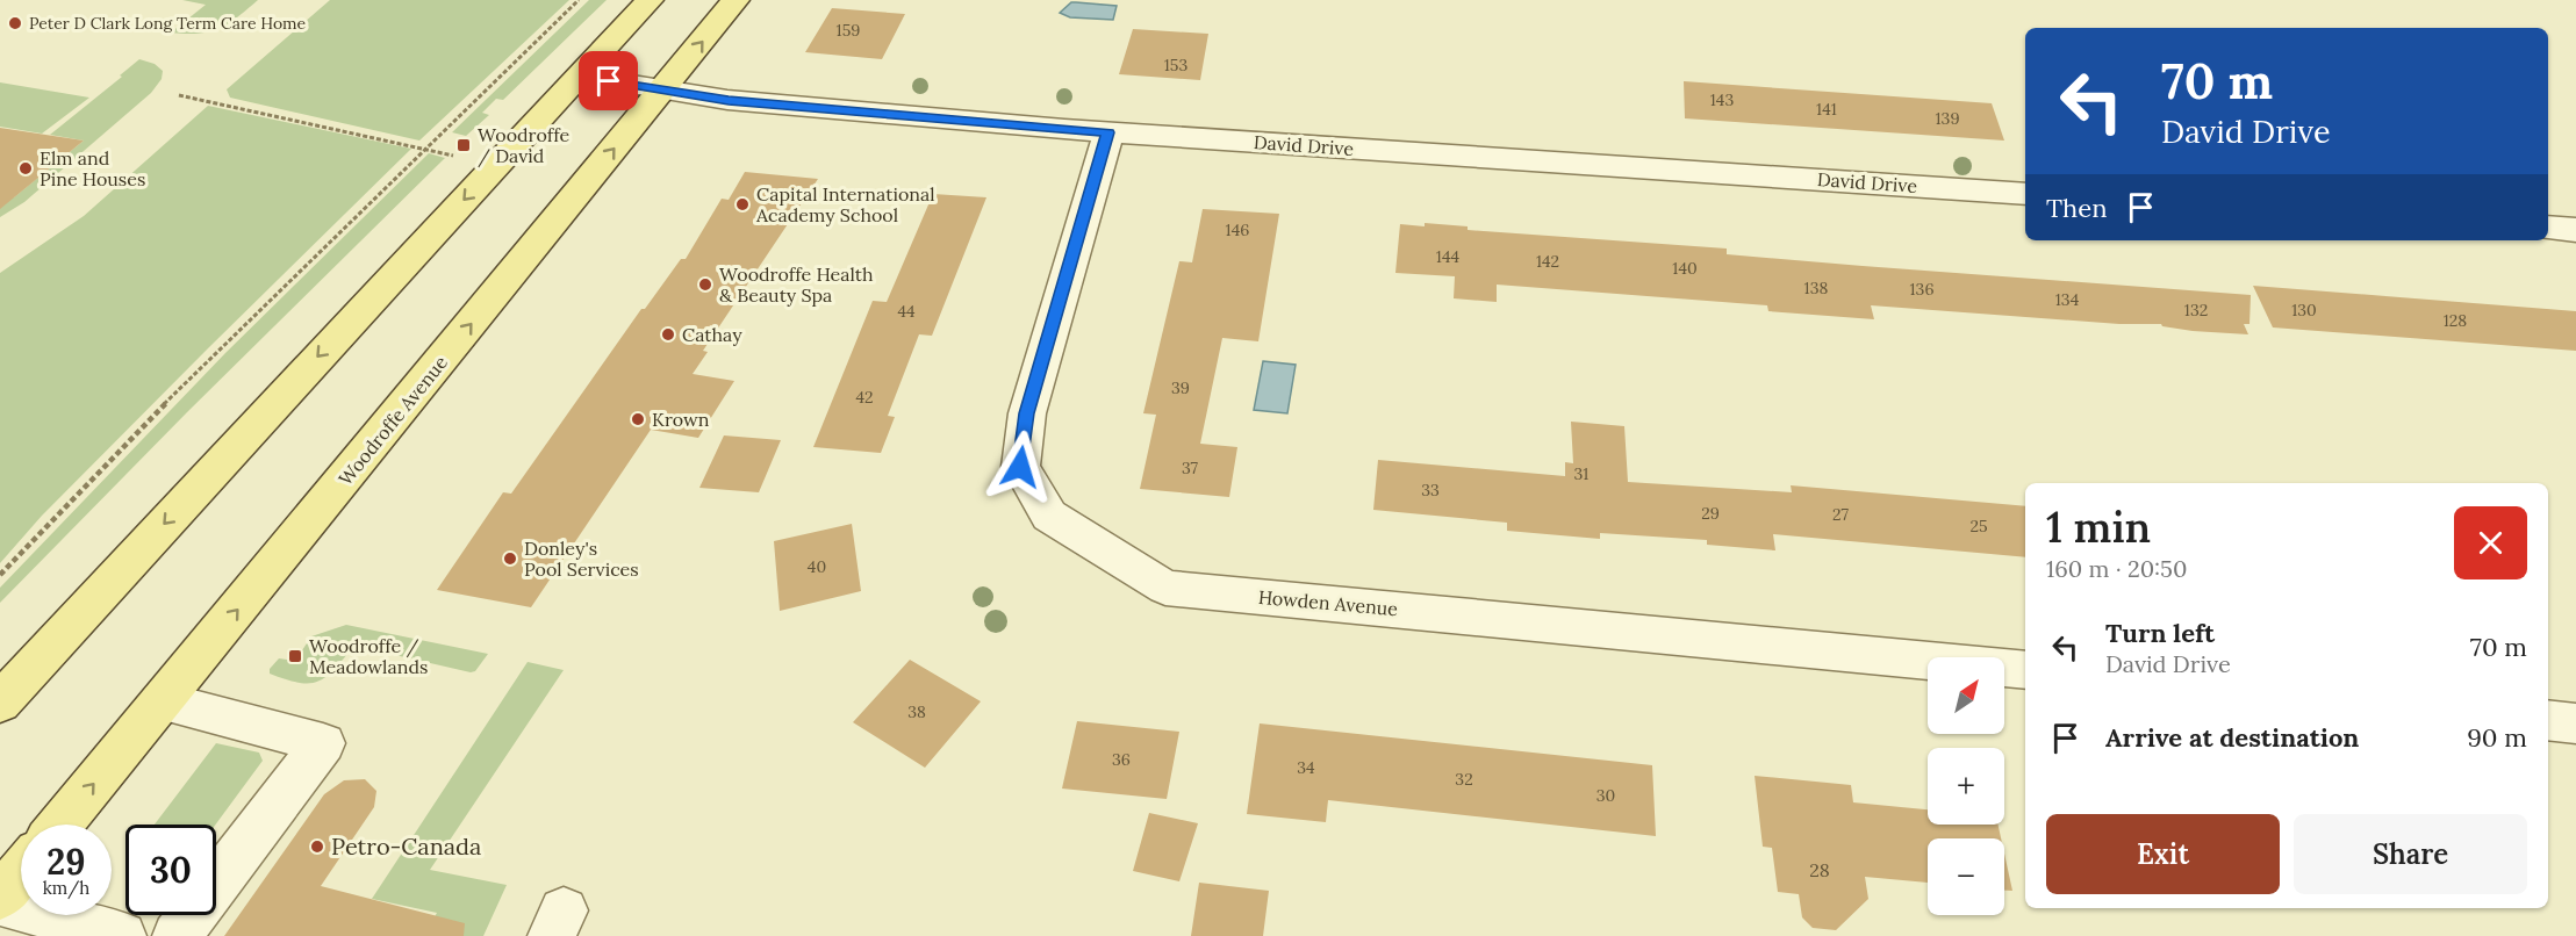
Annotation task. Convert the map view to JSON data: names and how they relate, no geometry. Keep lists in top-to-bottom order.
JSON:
{
  "streets": {
    "main road": ["Woodroffe Avenue"],
    "street": ["David Drive", "Howden Avenue"]
  },
  "crossings": [
    ["David Drive", "Woodroffe Avenue"],
    ["David Drive", "Howden Avenue"]
  ],
  "places": {
    "other": [
      "Peter D Clark Long Term Care Home",
      "Elm and Pine Houses",
      "Capital International Academy School",
      "Woodroffe Health & Beauty Spa",
      "Cathay",
      "Krown",
      "Donley's Pool Services",
      "Petro-Canada"
    ],
    "transit": ["Woodroffe / David", "Woodroffe / Meadowlands"]
  },
  "house_numbers": [
    "159",
    "153",
    "143",
    "141",
    "139",
    "146",
    "144",
    "142",
    "140",
    "138",
    "136",
    "134",
    "132",
    "130",
    "44",
    "128",
    "39",
    "42",
    "37",
    "31",
    "33",
    "29",
    "27",
    "25",
    "40",
    "38",
    "36",
    "34",
    "32",
    "30",
    "28"
  ],
  "north": "top right",
  "page": {
    "turn": ["70 m", "David Drive"],
    "then": "Then",
    "heading": ["1 min", "160 m · 20:50"],
    "list": [
      {
        "name": "Turn left",
        "note": "David Drive",
        "value": "70 m"
      },
      {
        "name": "Arrive at destination",
        "value": "90 m"
      }
    ],
    "map_buttons": ["+", "−"],
    "buttons": ["Exit", "Share"],
    "speed": "29 km/h",
    "limit": "30"
  }
}
